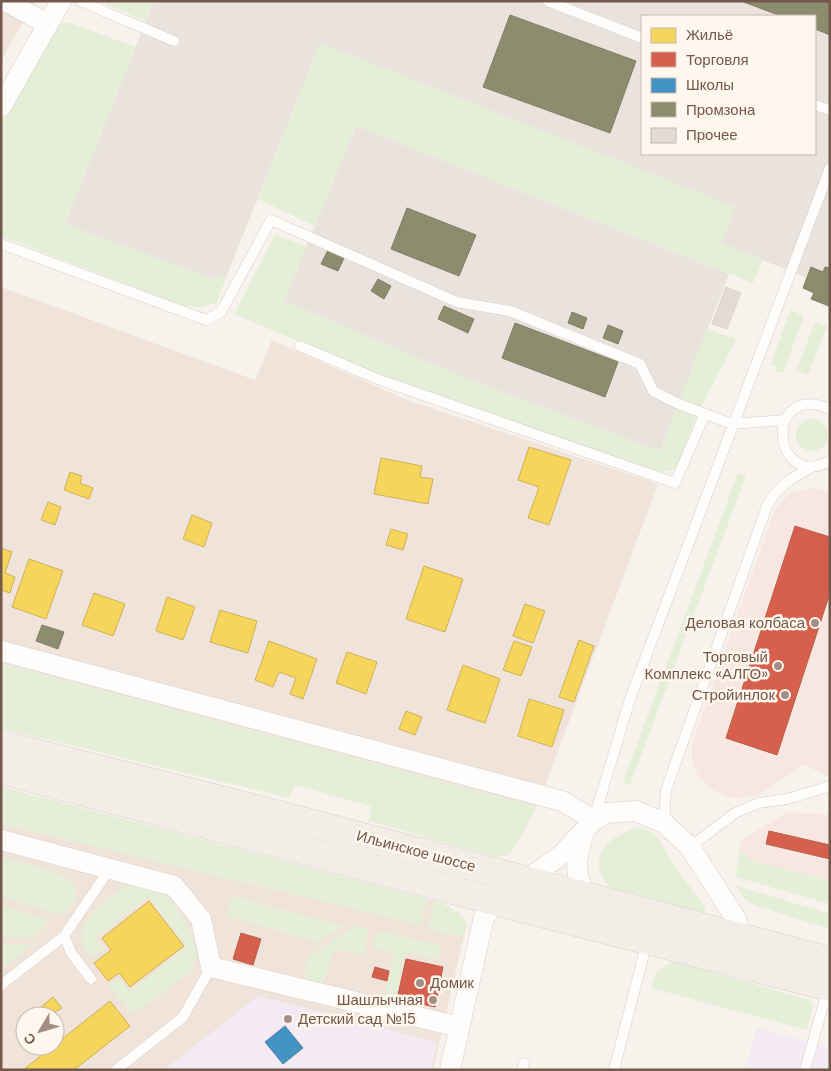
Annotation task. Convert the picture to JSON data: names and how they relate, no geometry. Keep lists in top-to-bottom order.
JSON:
{
  "streets": {
    "main road": ["Ильинское шоссе"]
  },
  "places": [
    "Деловая колбаса",
    "Торговый Комплекс «АЛГО»",
    "Стройинлок",
    "Домик",
    "Шашлычная",
    "Детский сад №15"
  ],
  "legend": [
    "Жильё",
    "Торговля",
    "Школы",
    "Промзона",
    "Прочее"
  ],
  "north": "bottom left"
}
